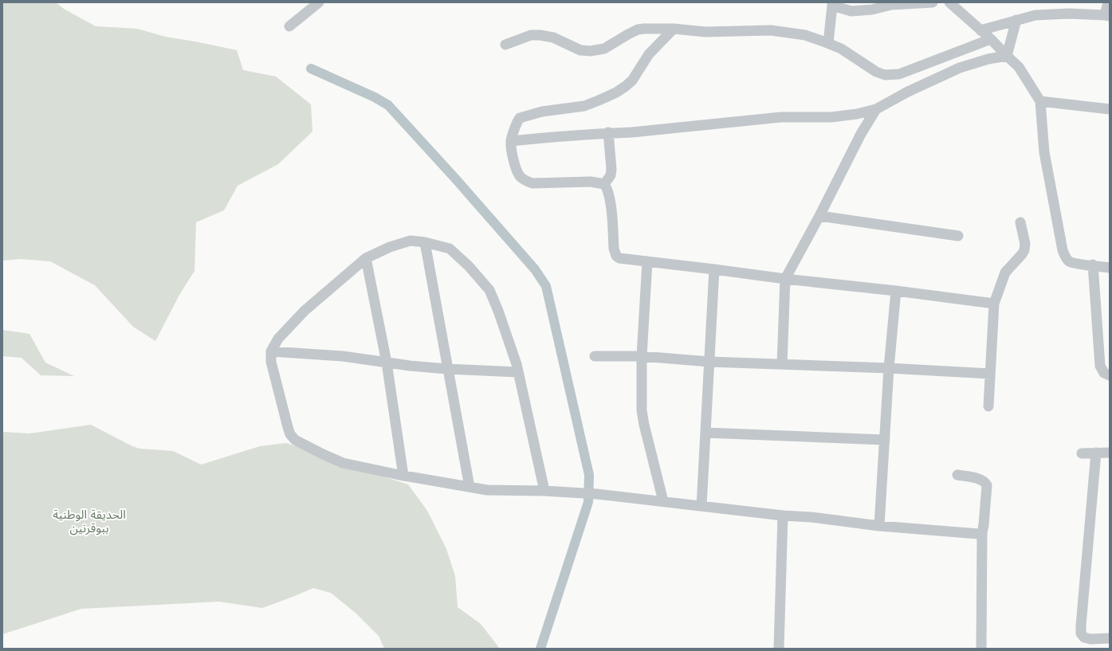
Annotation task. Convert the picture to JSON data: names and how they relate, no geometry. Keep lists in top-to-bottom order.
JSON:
{
  "parks": ["الحديقة الوطنية ببوقرنين"]
}
